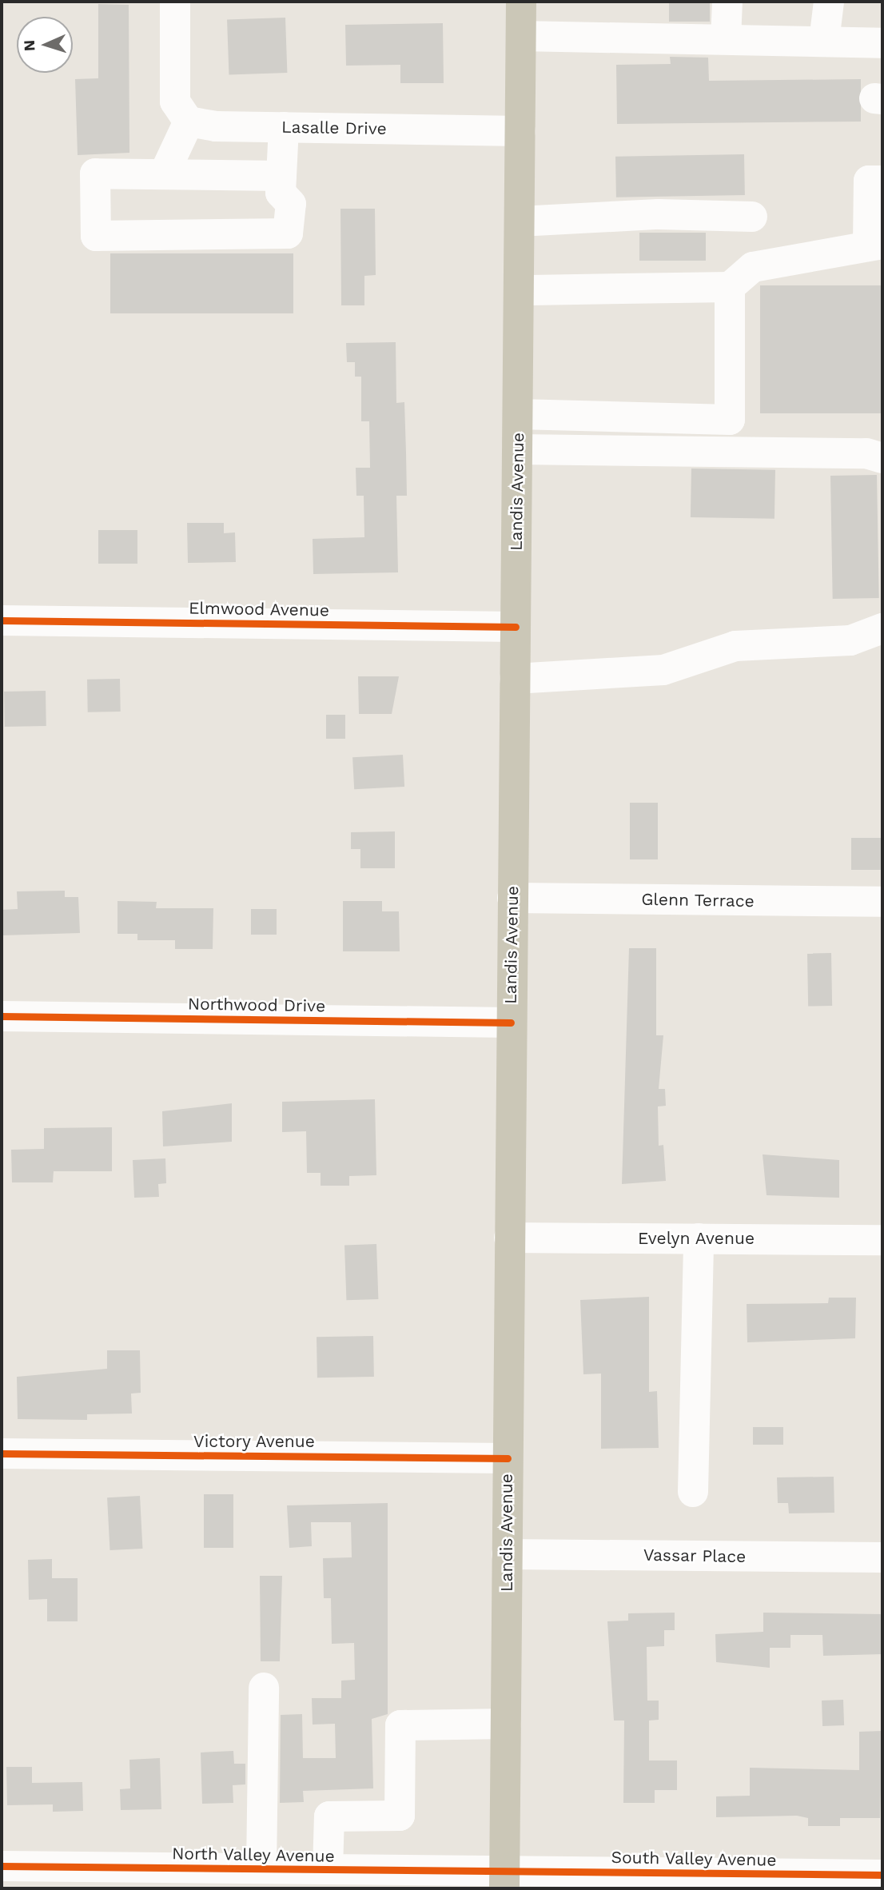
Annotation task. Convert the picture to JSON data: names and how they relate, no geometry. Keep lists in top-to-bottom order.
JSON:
{
  "streets": {
    "main road": ["Landis Avenue"],
    "street": [
      "Lasalle Drive",
      "Elmwood Avenue",
      "Glenn Terrace",
      "Northwood Drive",
      "Evelyn Avenue",
      "Victory Avenue",
      "Vassar Place",
      "North Valley Avenue",
      "South Valley Avenue"
    ]
  },
  "crossings": [
    ["Lasalle Drive", "Landis Avenue"],
    ["Landis Avenue", "Elmwood Avenue"],
    ["Landis Avenue", "Glenn Terrace"],
    ["Landis Avenue", "Northwood Drive"],
    ["Landis Avenue", "Evelyn Avenue"],
    ["Landis Avenue", "Victory Avenue"],
    ["Landis Avenue", "Vassar Place"],
    ["Landis Avenue", "North Valley Avenue"],
    ["Landis Avenue", "South Valley Avenue"],
    ["North Valley Avenue", "South Valley Avenue"]
  ],
  "north": "left"
}
